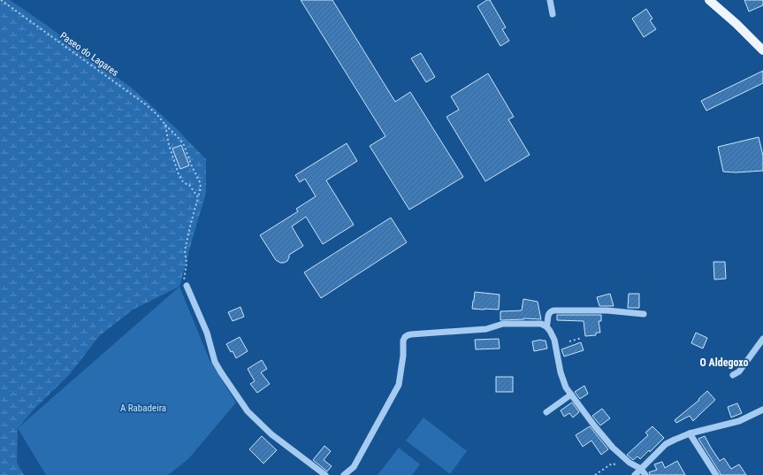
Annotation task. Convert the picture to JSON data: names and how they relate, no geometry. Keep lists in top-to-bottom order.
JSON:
{
  "streets": {
    "path": ["Paseo do Lagares"]
  },
  "districts": ["O Aldegoxo"],
  "parks": ["A Rabadeira"]
}
